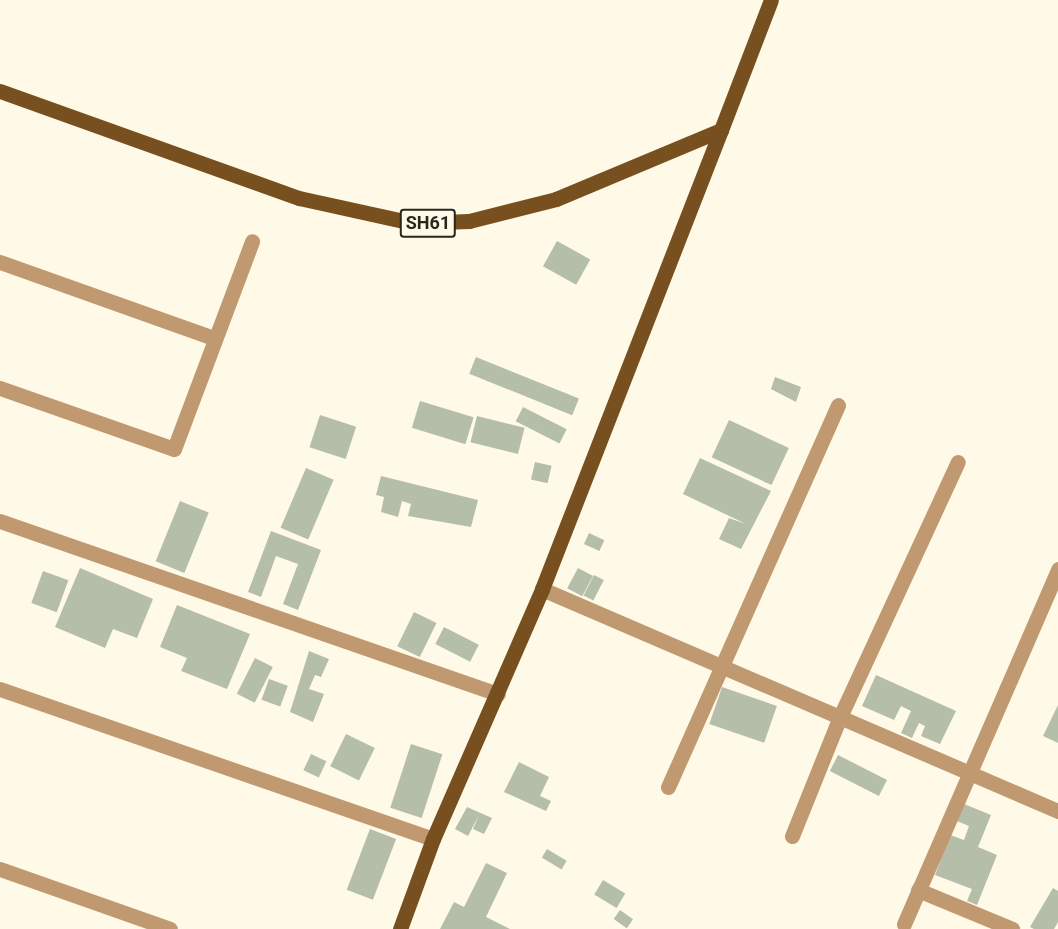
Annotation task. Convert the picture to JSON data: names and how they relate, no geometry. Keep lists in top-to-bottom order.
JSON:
{
  "streets": {
    "main road": ["SH61"]
  }
}
